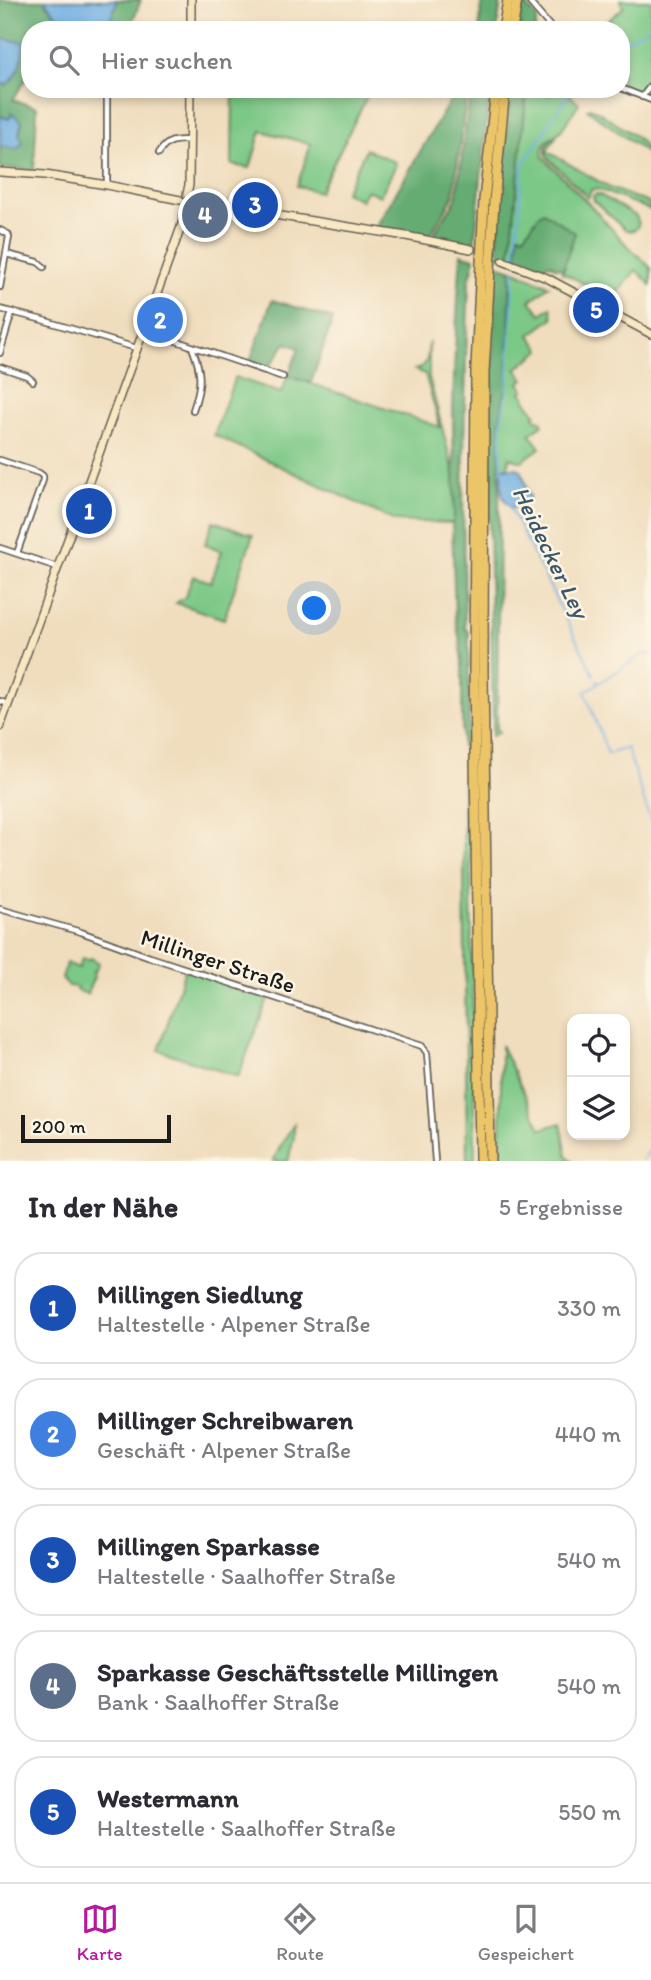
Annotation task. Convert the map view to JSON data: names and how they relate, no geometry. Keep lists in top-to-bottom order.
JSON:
{
  "streets": {
    "street": ["Millinger Straße"]
  },
  "water": ["Heidecker Ley"],
  "scale_bar": "200 m",
  "page": {
    "search": "Hier suchen",
    "pins": [
      "3",
      "4",
      "5",
      "2",
      "1"
    ],
    "scale": "200 m",
    "heading": ["In der Nähe", "5 Ergebnisse"],
    "list": [
      {
        "mark": "1",
        "name": "Millingen Siedlung",
        "note": "Haltestelle · Alpener Straße",
        "value": "330 m"
      },
      {
        "mark": "2",
        "name": "Millinger Schreibwaren",
        "note": "Geschäft · Alpener Straße",
        "value": "440 m"
      },
      {
        "mark": "3",
        "name": "Millingen Sparkasse",
        "note": "Haltestelle · Saalhoffer Straße",
        "value": "540 m"
      },
      {
        "mark": "4",
        "name": "Sparkasse Geschäftsstelle Millingen",
        "note": "Bank · Saalhoffer Straße",
        "value": "540 m"
      },
      {
        "mark": "5",
        "name": "Westermann",
        "note": "Haltestelle · Saalhoffer Straße",
        "value": "550 m"
      }
    ],
    "nav": ["Karte", "Route", "Gespeichert"]
  }
}
